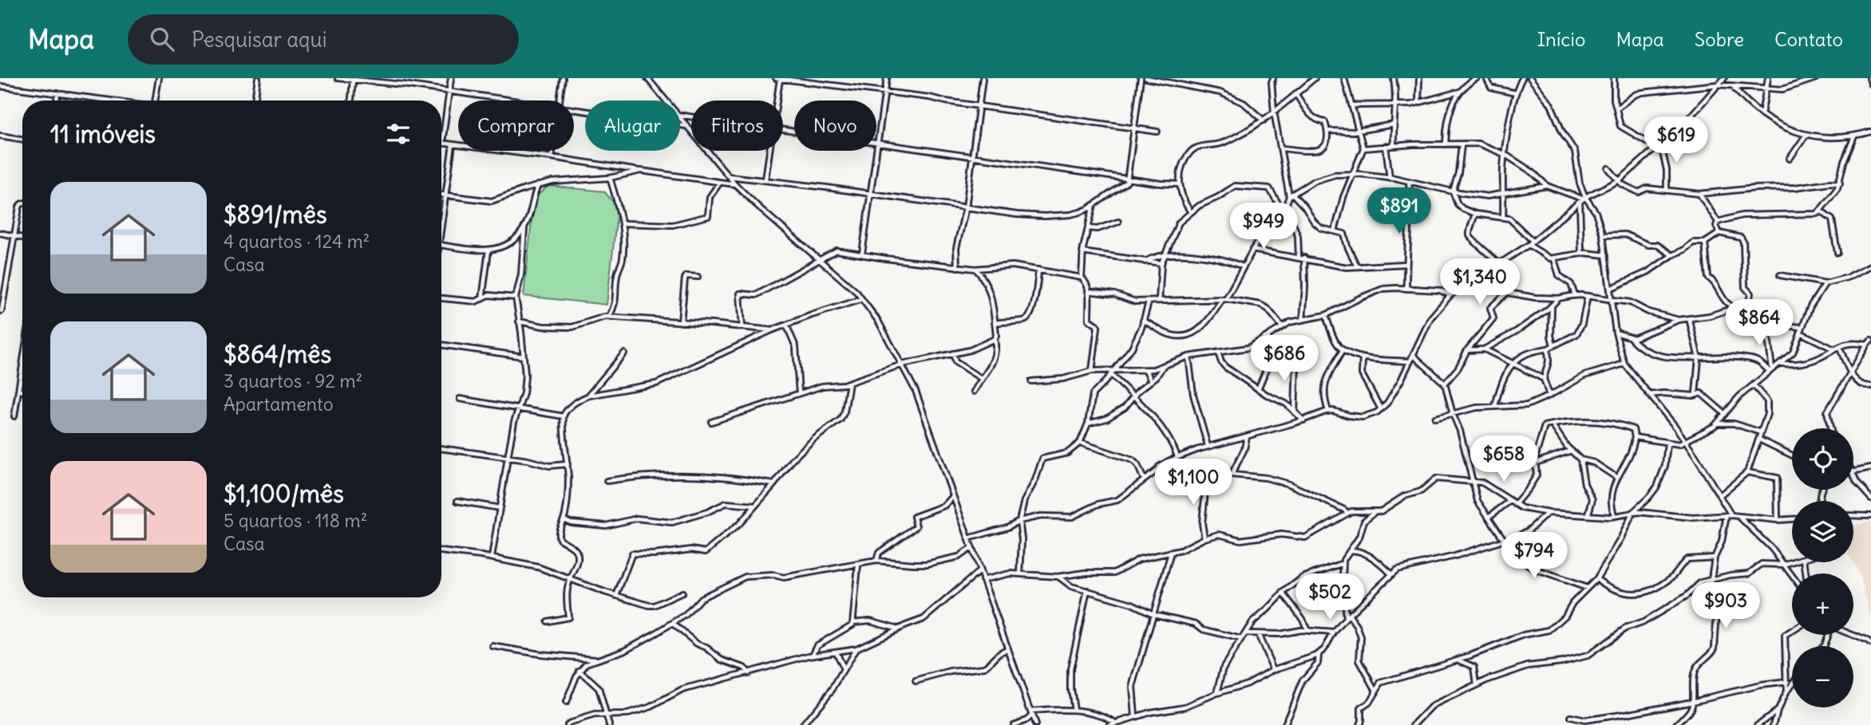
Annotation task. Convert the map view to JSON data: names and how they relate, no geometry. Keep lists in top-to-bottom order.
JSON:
{
  "page": {
    "header": "Mapa",
    "search": "Pesquisar aqui",
    "nav": [
      "Início",
      "Mapa",
      "Sobre",
      "Contato"
    ],
    "chip": [
      "Comprar",
      "Alugar",
      "Filtros",
      "Novo"
    ],
    "heading": "11 imóveis",
    "price": [
      "$619",
      "$891",
      "$949",
      "$1,340",
      "$864",
      "$686",
      "$658",
      "$1,100",
      "$794",
      "$502",
      "$903"
    ],
    "list": [
      {
        "name": "$891/mês",
        "note": "4 quartos · 124 m² · Casa"
      },
      {
        "name": "$864/mês",
        "note": "3 quartos · 92 m² · Apartamento"
      },
      {
        "name": "$1,100/mês",
        "note": "5 quartos · 118 m² · Casa"
      }
    ],
    "map_buttons": ["+", "−"]
  }
}
